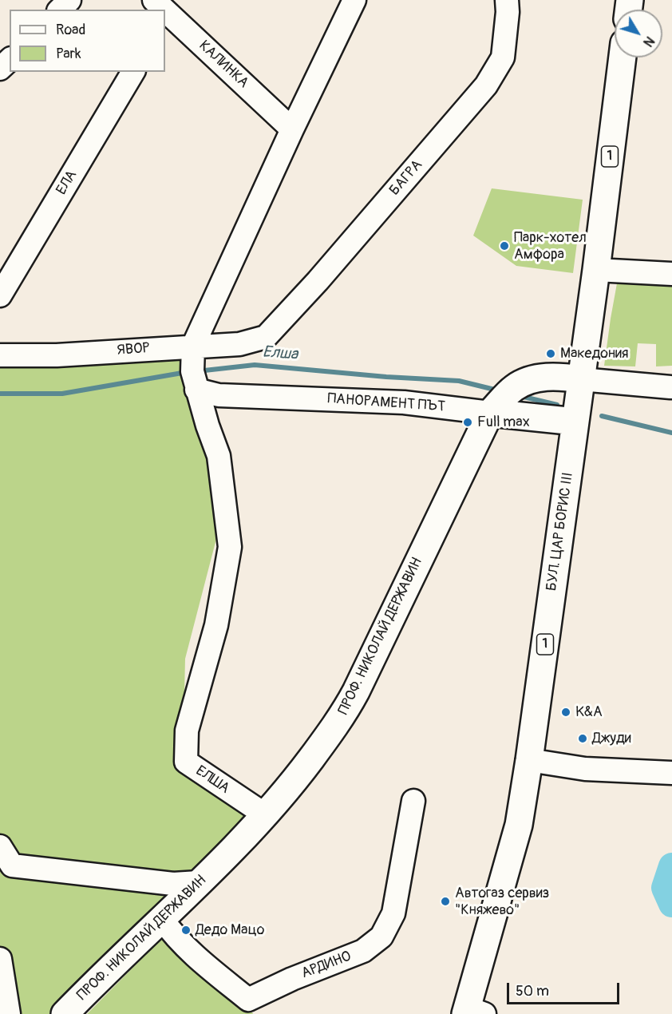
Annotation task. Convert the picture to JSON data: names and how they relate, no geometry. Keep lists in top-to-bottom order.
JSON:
{
  "streets": {
    "main road": [
      "1",
      "ПАНОРАМЕНТ ПЪТ",
      "БУЛ. ЦАР БОРИС III",
      "ПРОФ. НИКОЛАЙ ДЕРЖАВИН"
    ],
    "street": [
      "КАЛИНКА",
      "БАГРА",
      "ЕЛА",
      "ЯВОР",
      "ЕЛША",
      "АРДИНО"
    ]
  },
  "crossings": [
    ["КАЛИНКА", "ЕЛША"],
    ["БАГРА", "ЯВОР"],
    ["ЯВОР", "ЕЛША"],
    ["ПАНОРАМЕНТ ПЪТ", "БУЛ. ЦАР БОРИС III"],
    ["ПАНОРАМЕНТ ПЪТ", "ПРОФ. НИКОЛАЙ ДЕРЖАВИН"],
    ["ПАНОРАМЕНТ ПЪТ", "ЕЛША"],
    ["ПРОФ. НИКОЛАЙ ДЕРЖАВИН", "ЕЛША"],
    ["ПРОФ. НИКОЛАЙ ДЕРЖАВИН", "АРДИНО"]
  ],
  "water": ["Елша"],
  "places": [
    "Парк-хотел Амфора",
    "Македония",
    "Full max",
    "K&A",
    "Джуди",
    "Автогаз сервиз \"Княжево\"",
    "Дедо Мацо"
  ],
  "legend": ["Road", "Park"],
  "scale_bar": "50 m",
  "north": "bottom right"
}
